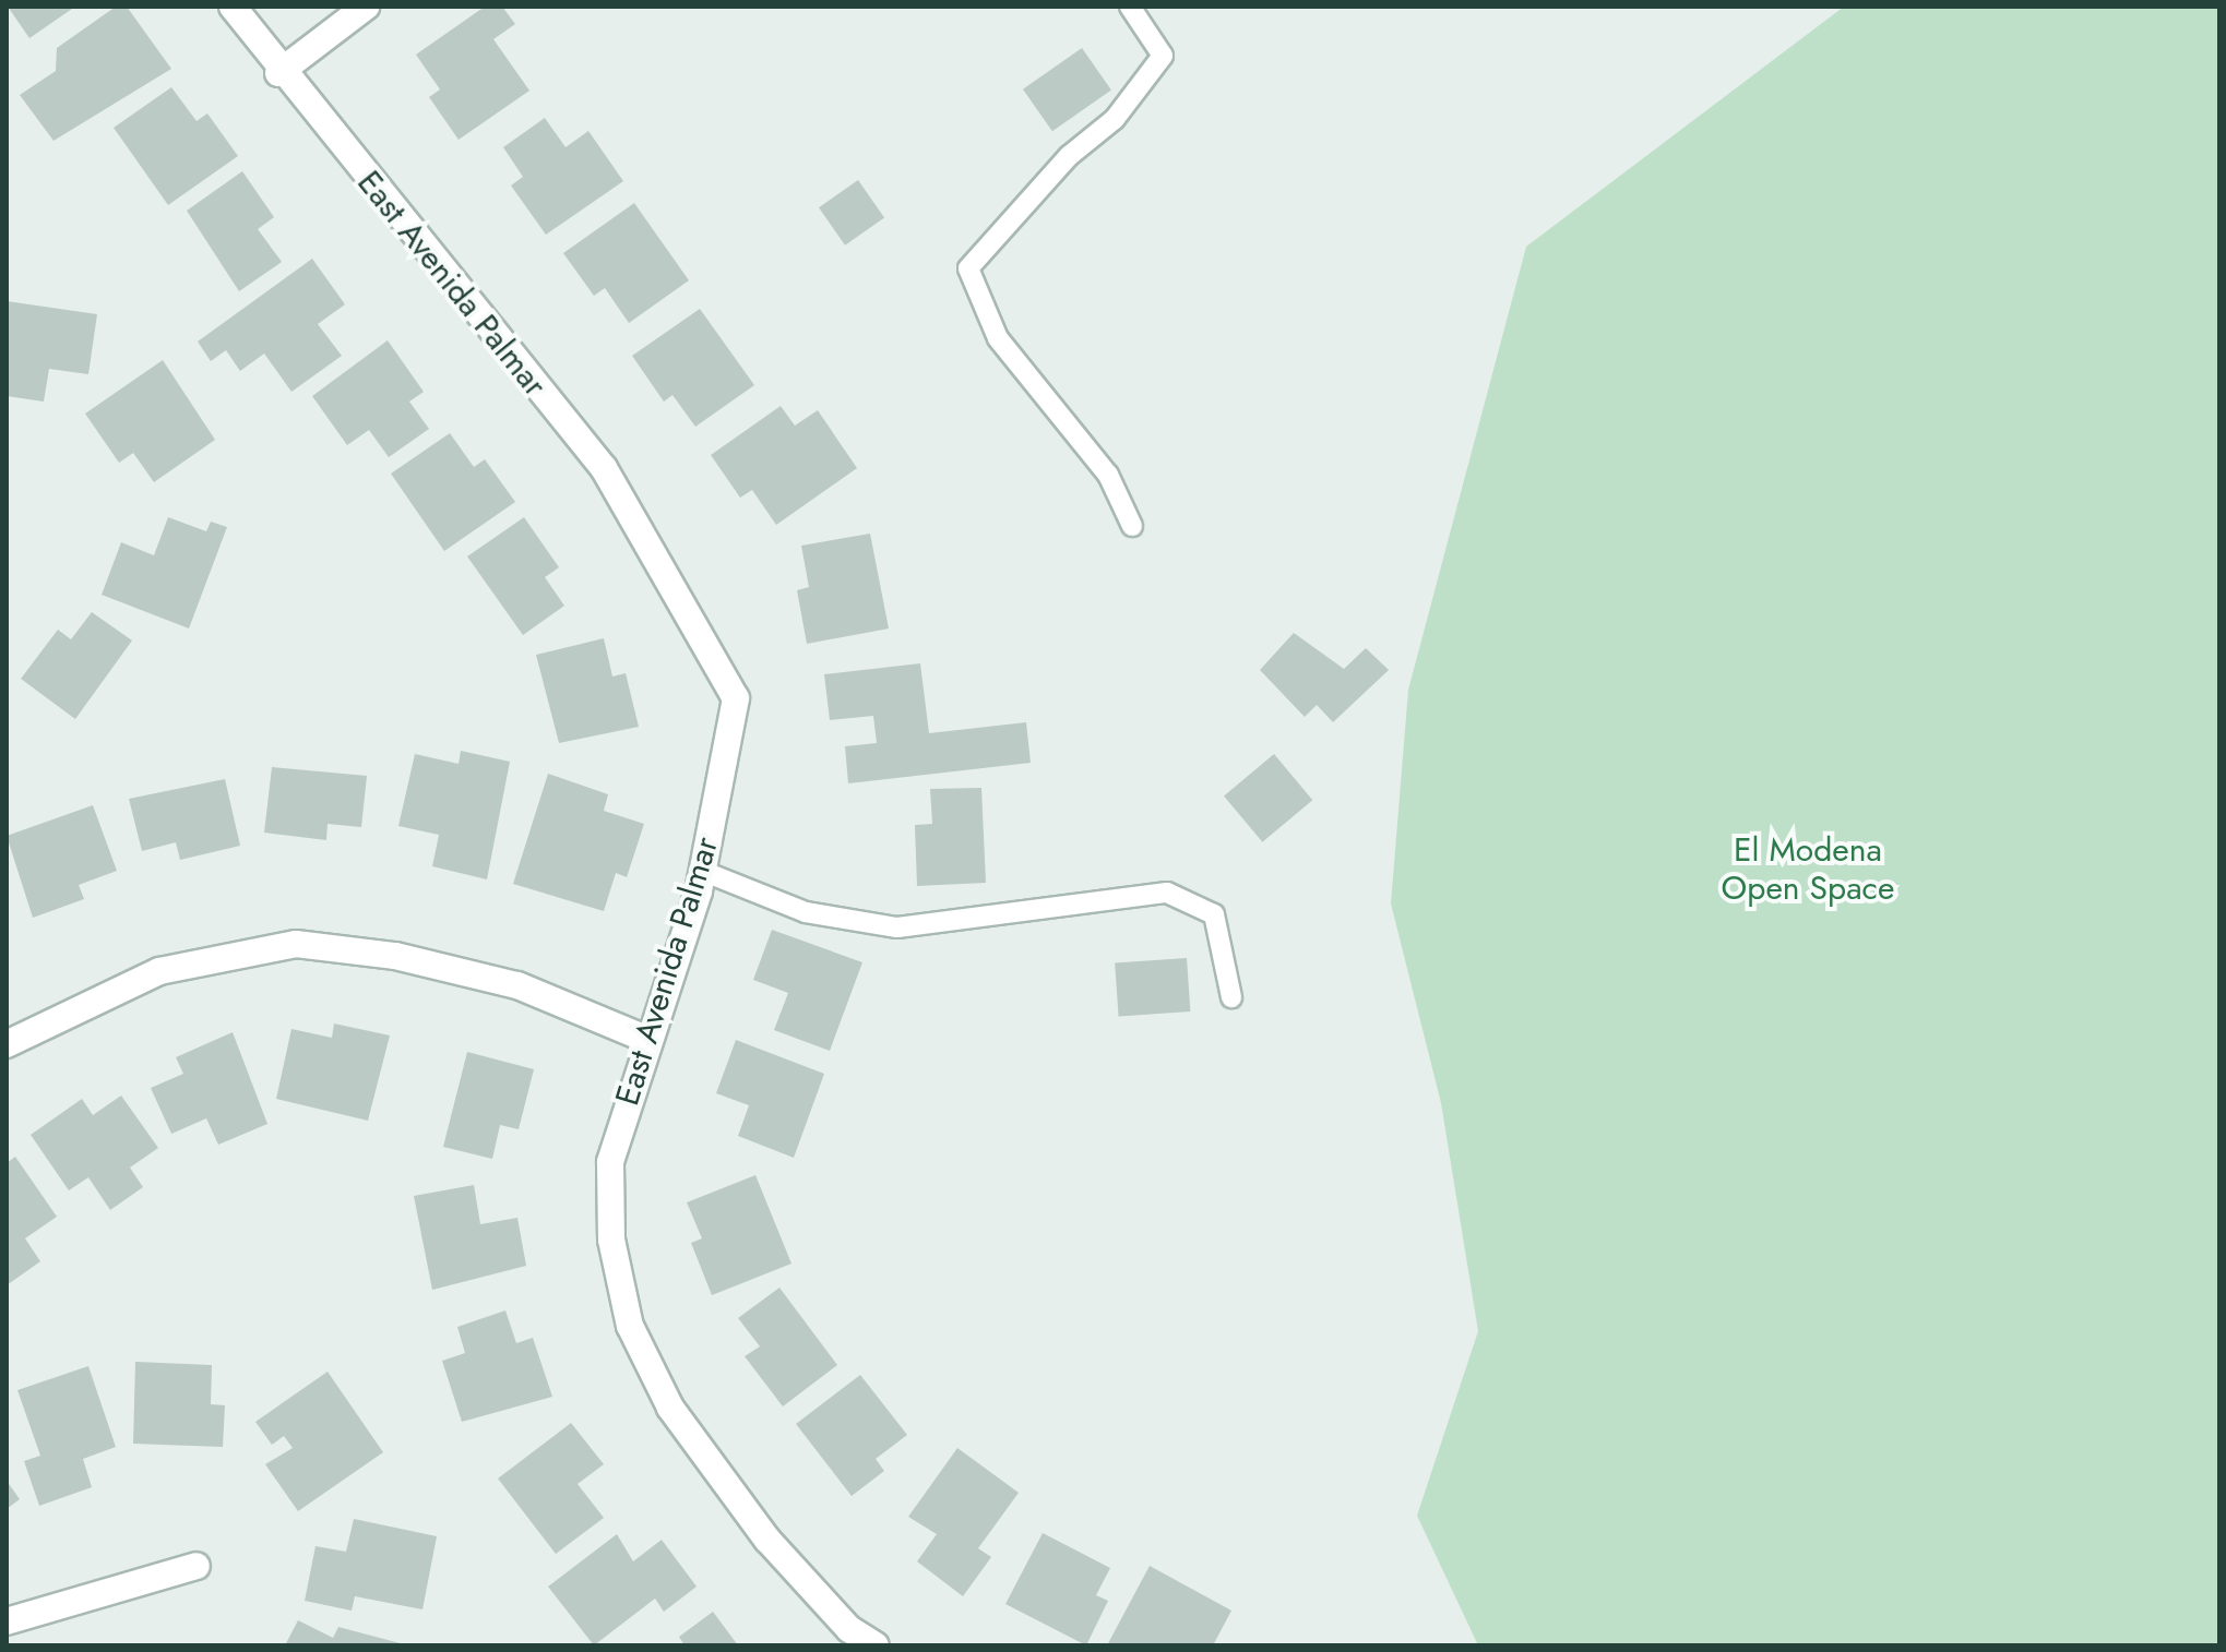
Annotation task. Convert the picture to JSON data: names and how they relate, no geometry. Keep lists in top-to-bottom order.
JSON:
{
  "streets": {
    "street": ["East Avenida Palmar"]
  },
  "parks": ["El Modena Open Space"]
}
